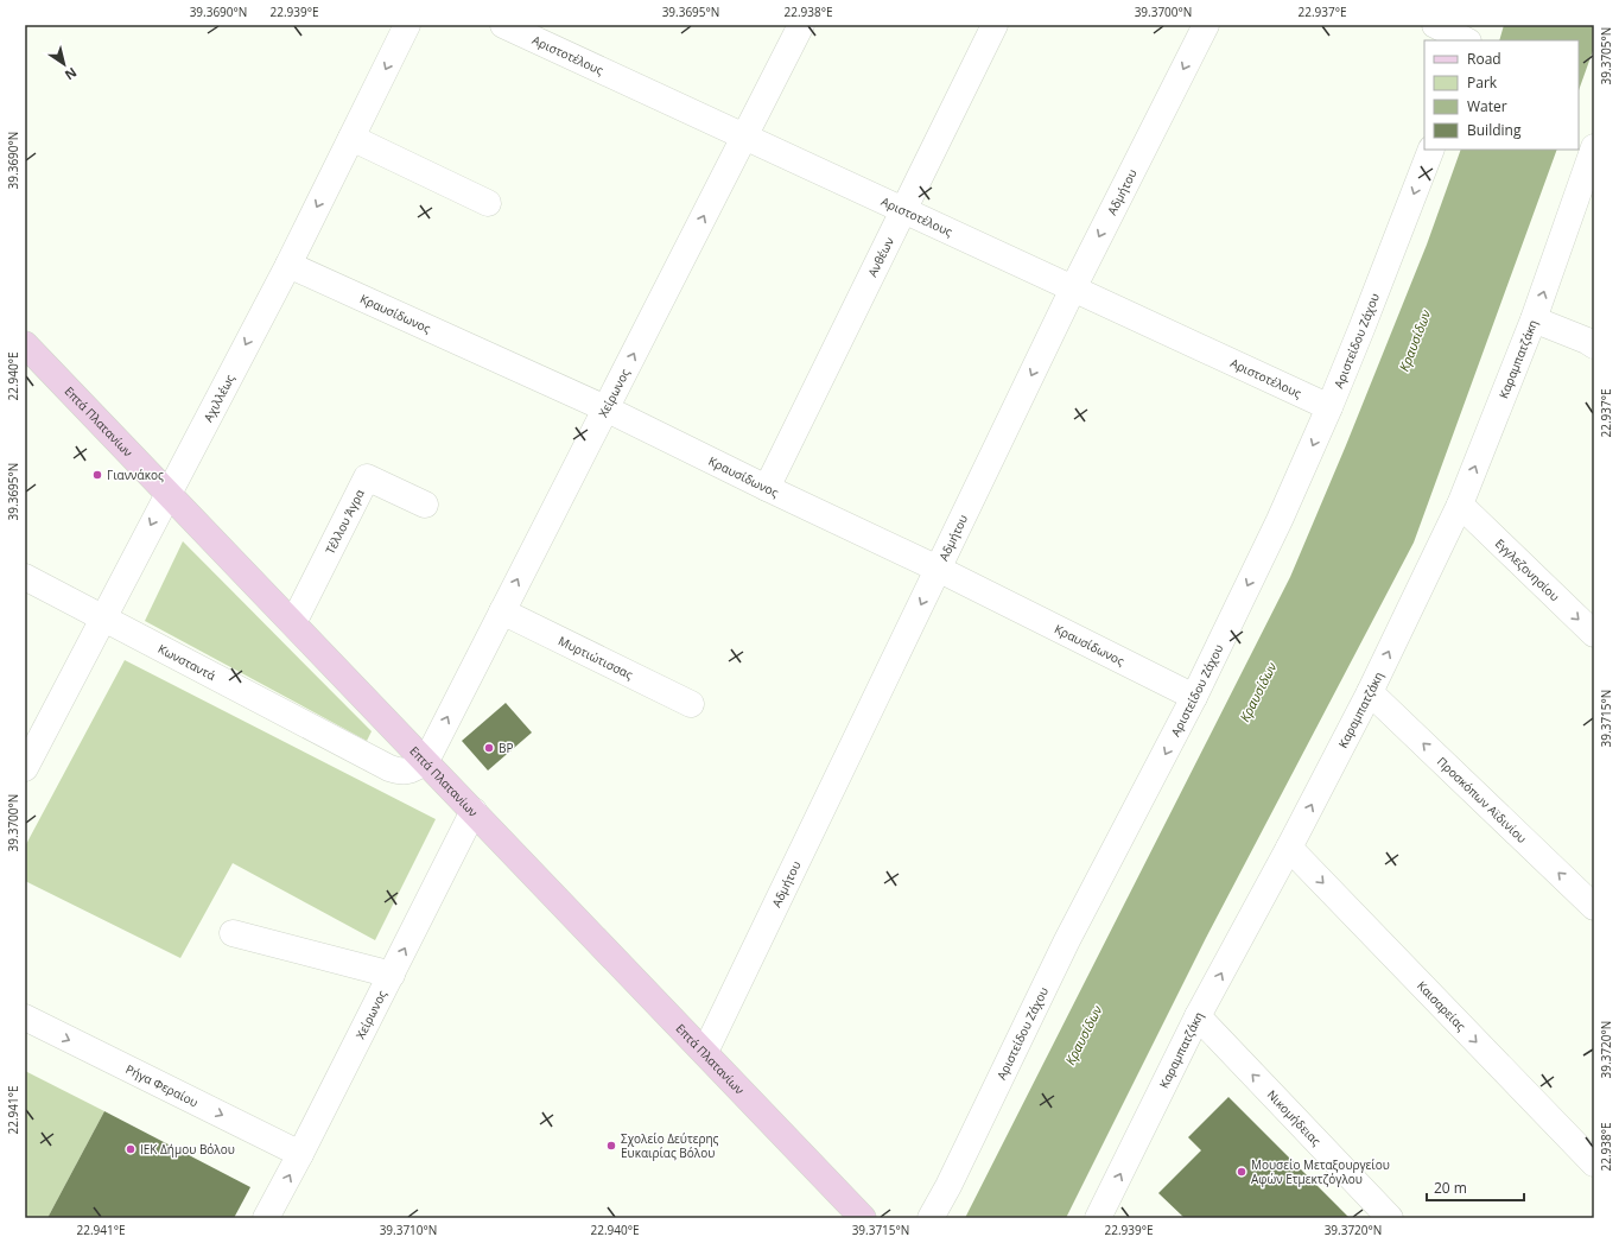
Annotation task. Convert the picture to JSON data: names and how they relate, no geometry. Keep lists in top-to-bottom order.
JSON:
{
  "streets": {
    "street": [
      "Αριστοτέλους",
      "Αδμήτου",
      "Ανθέων",
      "Κραυσίδωνος",
      "Αριστείδου Ζάχου",
      "Καραμπατζάκη",
      "Χείρωνος",
      "Αχιλλέως",
      "Επτά Πλατανίων",
      "Τέλλου Άγρα",
      "Εγγλεζονησίου",
      "Μυρτιώτισσας",
      "Κωνσταντά",
      "Προσκόπων Αϊδινίου",
      "Καισαρείας",
      "Ρήγα Φεραίου",
      "Νικομήδειας"
    ]
  },
  "crossings": [
    ["Αριστοτέλους", "Αδμήτου"],
    ["Αριστοτέλους", "Ανθέων"],
    ["Αριστοτέλους", "Αριστείδου Ζάχου"],
    ["Αριστοτέλους", "Χείρωνος"],
    ["Αδμήτου", "Κραυσίδωνος"],
    ["Αδμήτου", "Επτά Πλατανίων"],
    ["Ανθέων", "Κραυσίδωνος"],
    ["Κραυσίδωνος", "Αριστείδου Ζάχου"],
    ["Κραυσίδωνος", "Χείρωνος"],
    ["Κραυσίδωνος", "Αχιλλέως"],
    ["Καραμπατζάκη", "Εγγλεζονησίου"],
    ["Καραμπατζάκη", "Προσκόπων Αϊδινίου"],
    ["Καραμπατζάκη", "Καισαρείας"],
    ["Καραμπατζάκη", "Νικομήδειας"],
    ["Χείρωνος", "Επτά Πλατανίων"],
    ["Χείρωνος", "Μυρτιώτισσας"],
    ["Χείρωνος", "Κωνσταντά"],
    ["Χείρωνος", "Ρήγα Φεραίου"],
    ["Αχιλλέως", "Επτά Πλατανίων"],
    ["Αχιλλέως", "Κωνσταντά"],
    ["Επτά Πλατανίων", "Τέλλου Άγρα"],
    ["Επτά Πλατανίων", "Κωνσταντά"]
  ],
  "one_way": [
    "Αδμήτου",
    "Αριστείδου Ζάχου",
    "Καραμπατζάκη",
    "Χείρωνος",
    "Αχιλλέως",
    "Εγγλεζονησίου",
    "Προσκόπων Αϊδινίου",
    "Καισαρείας",
    "Νικομήδειας"
  ],
  "water": ["Κραυσίδων"],
  "places": [
    "Γιαννάκος",
    "BP",
    "Σχολείο Δεύτερης Ευκαιρίας Βόλου",
    "ΙΕΚ Δήμου Βόλου",
    "Μουσείο Μεταξουργείου Αφών Ετμεκτζόγλου"
  ],
  "legend": [
    "Road",
    "Park",
    "Water",
    "Building"
  ],
  "scale_bar": "20 m",
  "north": "bottom right",
  "coordinates": [
    "39.3690°N",
    "22.939°E",
    "39.3695°N",
    "22.938°E",
    "39.3700°N",
    "22.937°E",
    "39.3705°N",
    "22.940°E",
    "39.3715°N",
    "39.3720°N",
    "22.941°E",
    "39.3710°N"
  ]
}
